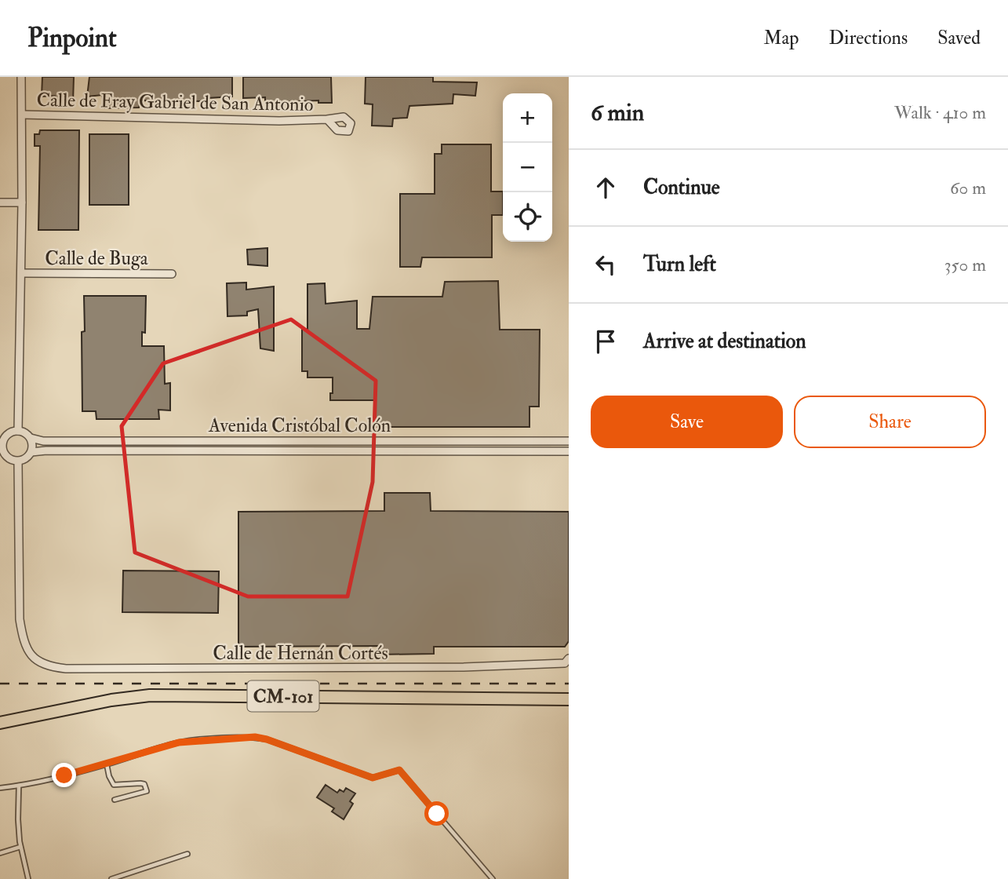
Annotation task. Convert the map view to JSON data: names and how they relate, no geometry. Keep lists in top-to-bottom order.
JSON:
{
  "streets": {
    "main road": ["CM-101"],
    "street": [
      "Calle de Fray Gabriel de San Antonio",
      "Calle de Buga",
      "Avenida Cristóbal Colón",
      "Calle de Hernán Cortés"
    ]
  },
  "crossings": [
    ["Avenida Cristóbal Colón", "Calle de Hernán Cortés"]
  ],
  "page": {
    "header": "Pinpoint",
    "nav": ["Map", "Directions", "Saved"],
    "heading": ["6 min", "Walk · 410 m"],
    "map_buttons": ["+", "−"],
    "list": [
      ["Continue", "60 m"],
      ["Turn left", "350 m"],
      "Arrive at destination"
    ],
    "buttons": ["Save", "Share"]
  }
}
